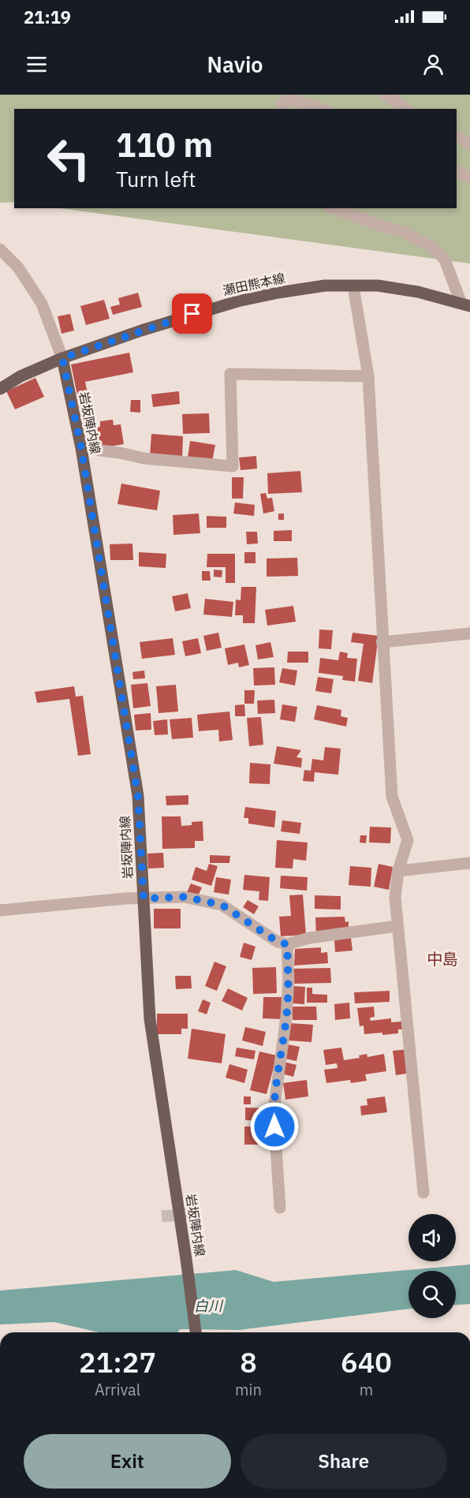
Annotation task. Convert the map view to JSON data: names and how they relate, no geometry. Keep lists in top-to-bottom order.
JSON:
{
  "streets": {
    "main road": ["瀬田熊本線", "岩坂陣内線"]
  },
  "crossings": [
    ["瀬田熊本線", "岩坂陣内線"]
  ],
  "districts": ["中島"],
  "water": ["白川"],
  "page": {
    "status": "21:19",
    "header": "Navio",
    "turn": ["110 m", "Turn left"],
    "eta": [
      "21:27",
      "Arrival",
      "8",
      "min",
      "640",
      "m"
    ],
    "buttons": ["Exit", "Share"]
  }
}
